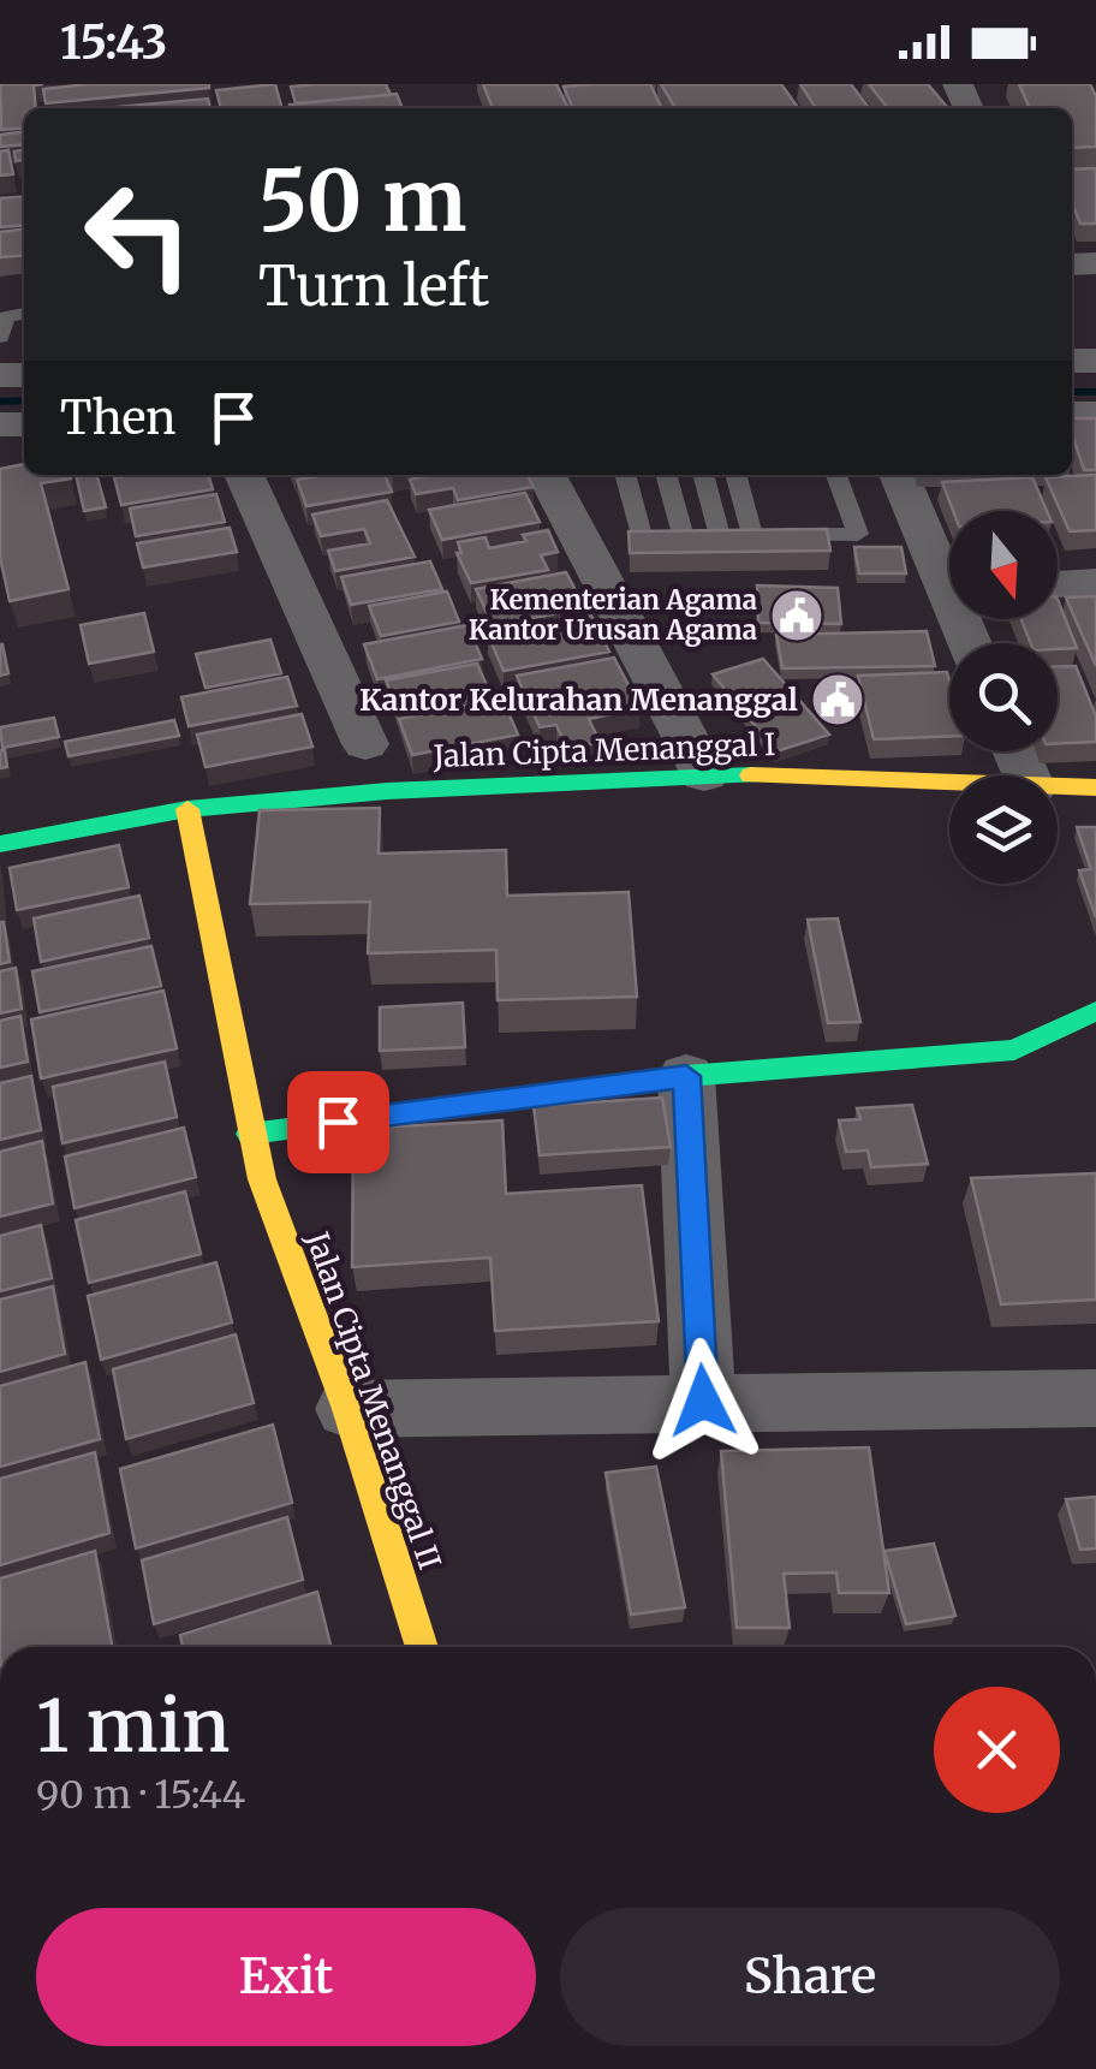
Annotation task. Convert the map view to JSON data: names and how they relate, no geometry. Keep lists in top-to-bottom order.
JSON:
{
  "streets": {
    "street": ["Jalan Cipta Menanggal I", "Jalan Cipta Menanggal II"]
  },
  "crossings": [
    ["Jalan Cipta Menanggal I", "Jalan Cipta Menanggal II"]
  ],
  "places": {
    "public building": ["Kementerian Agama Kantor Urusan Agama", "Kantor Kelurahan Menanggal"]
  },
  "north": "bottom",
  "page": {
    "status": "15:43",
    "turn": ["50 m", "Turn left"],
    "then": "Then",
    "heading": ["1 min", "90 m · 15:44"],
    "buttons": ["Exit", "Share"]
  }
}
